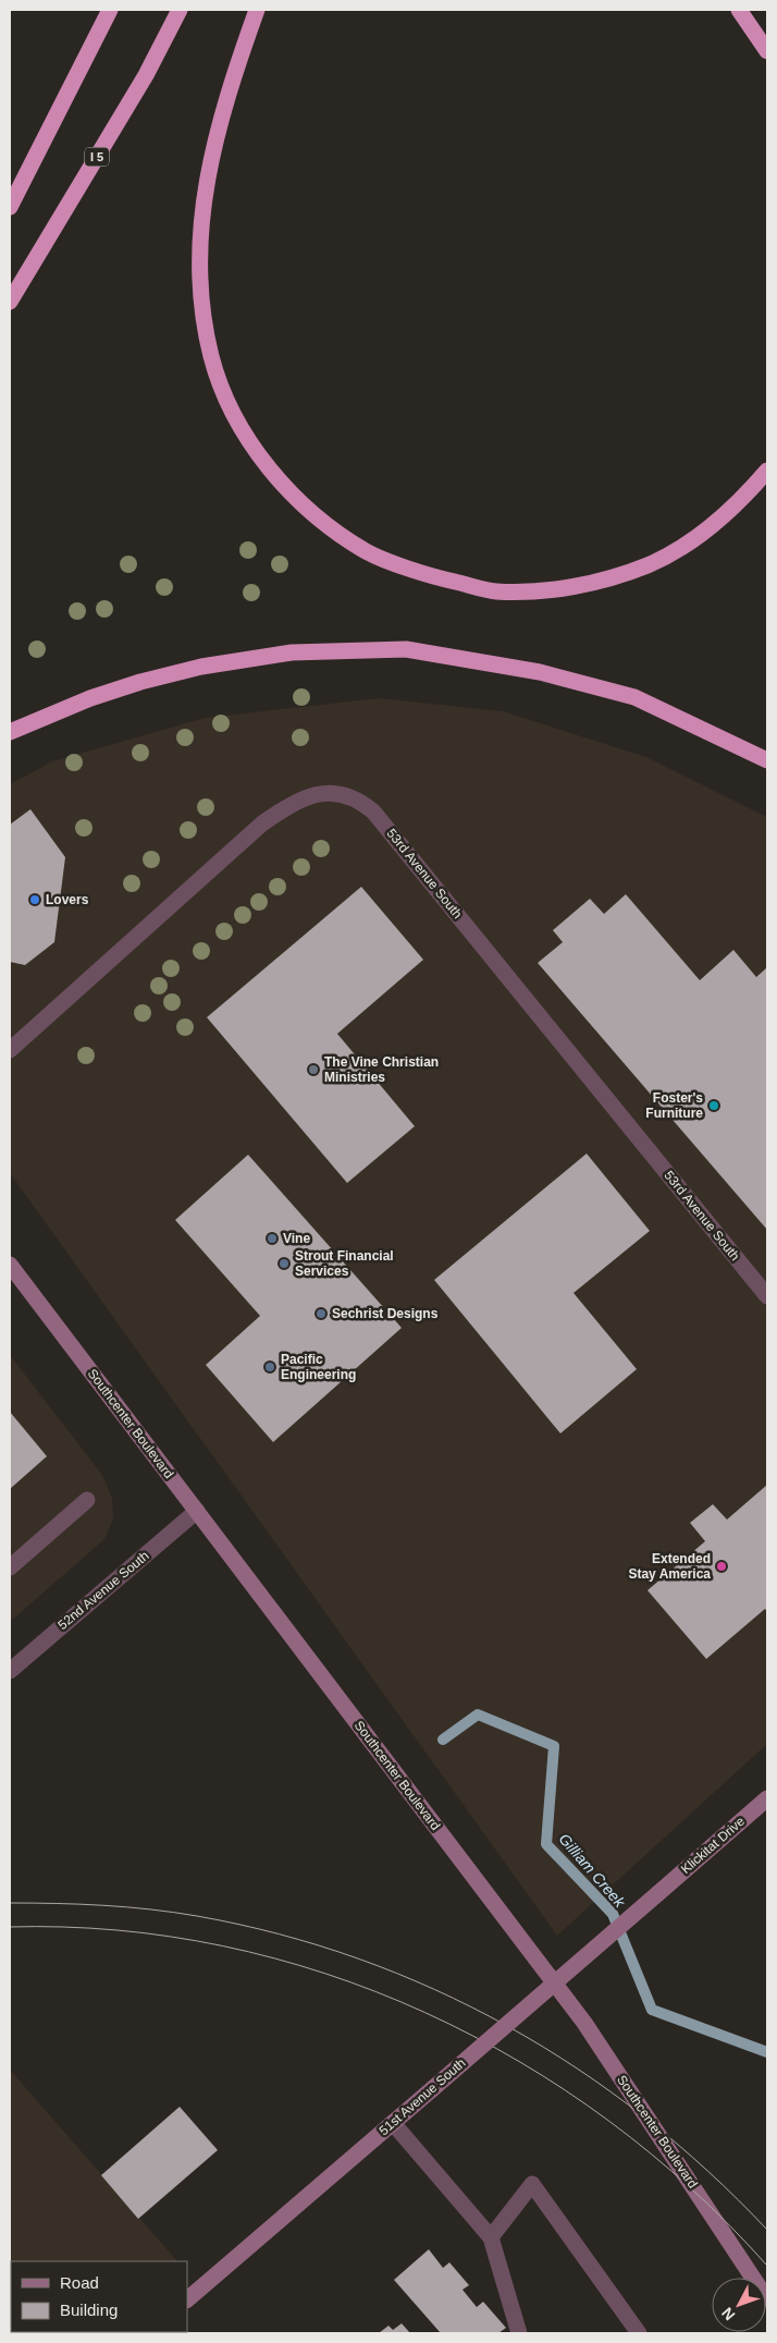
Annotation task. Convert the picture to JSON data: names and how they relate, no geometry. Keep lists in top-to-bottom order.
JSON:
{
  "streets": {
    "highway": ["I 5"],
    "street": [
      "53rd Avenue South",
      "Southcenter Boulevard",
      "52nd Avenue South",
      "Klickitat Drive",
      "51st Avenue South"
    ]
  },
  "crossings": [
    ["Southcenter Boulevard", "52nd Avenue South"],
    ["Klickitat Drive", "51st Avenue South"]
  ],
  "water": ["Gilliam Creek"],
  "places": [
    "Lovers",
    "The Vine Christian Ministries",
    "Foster's Furniture",
    "Vine",
    "Strout Financial Services",
    "Sechrist Designs",
    "Pacific Engineering",
    "Extended Stay America"
  ],
  "legend": ["Road", "Building"],
  "north": "bottom left"
}
